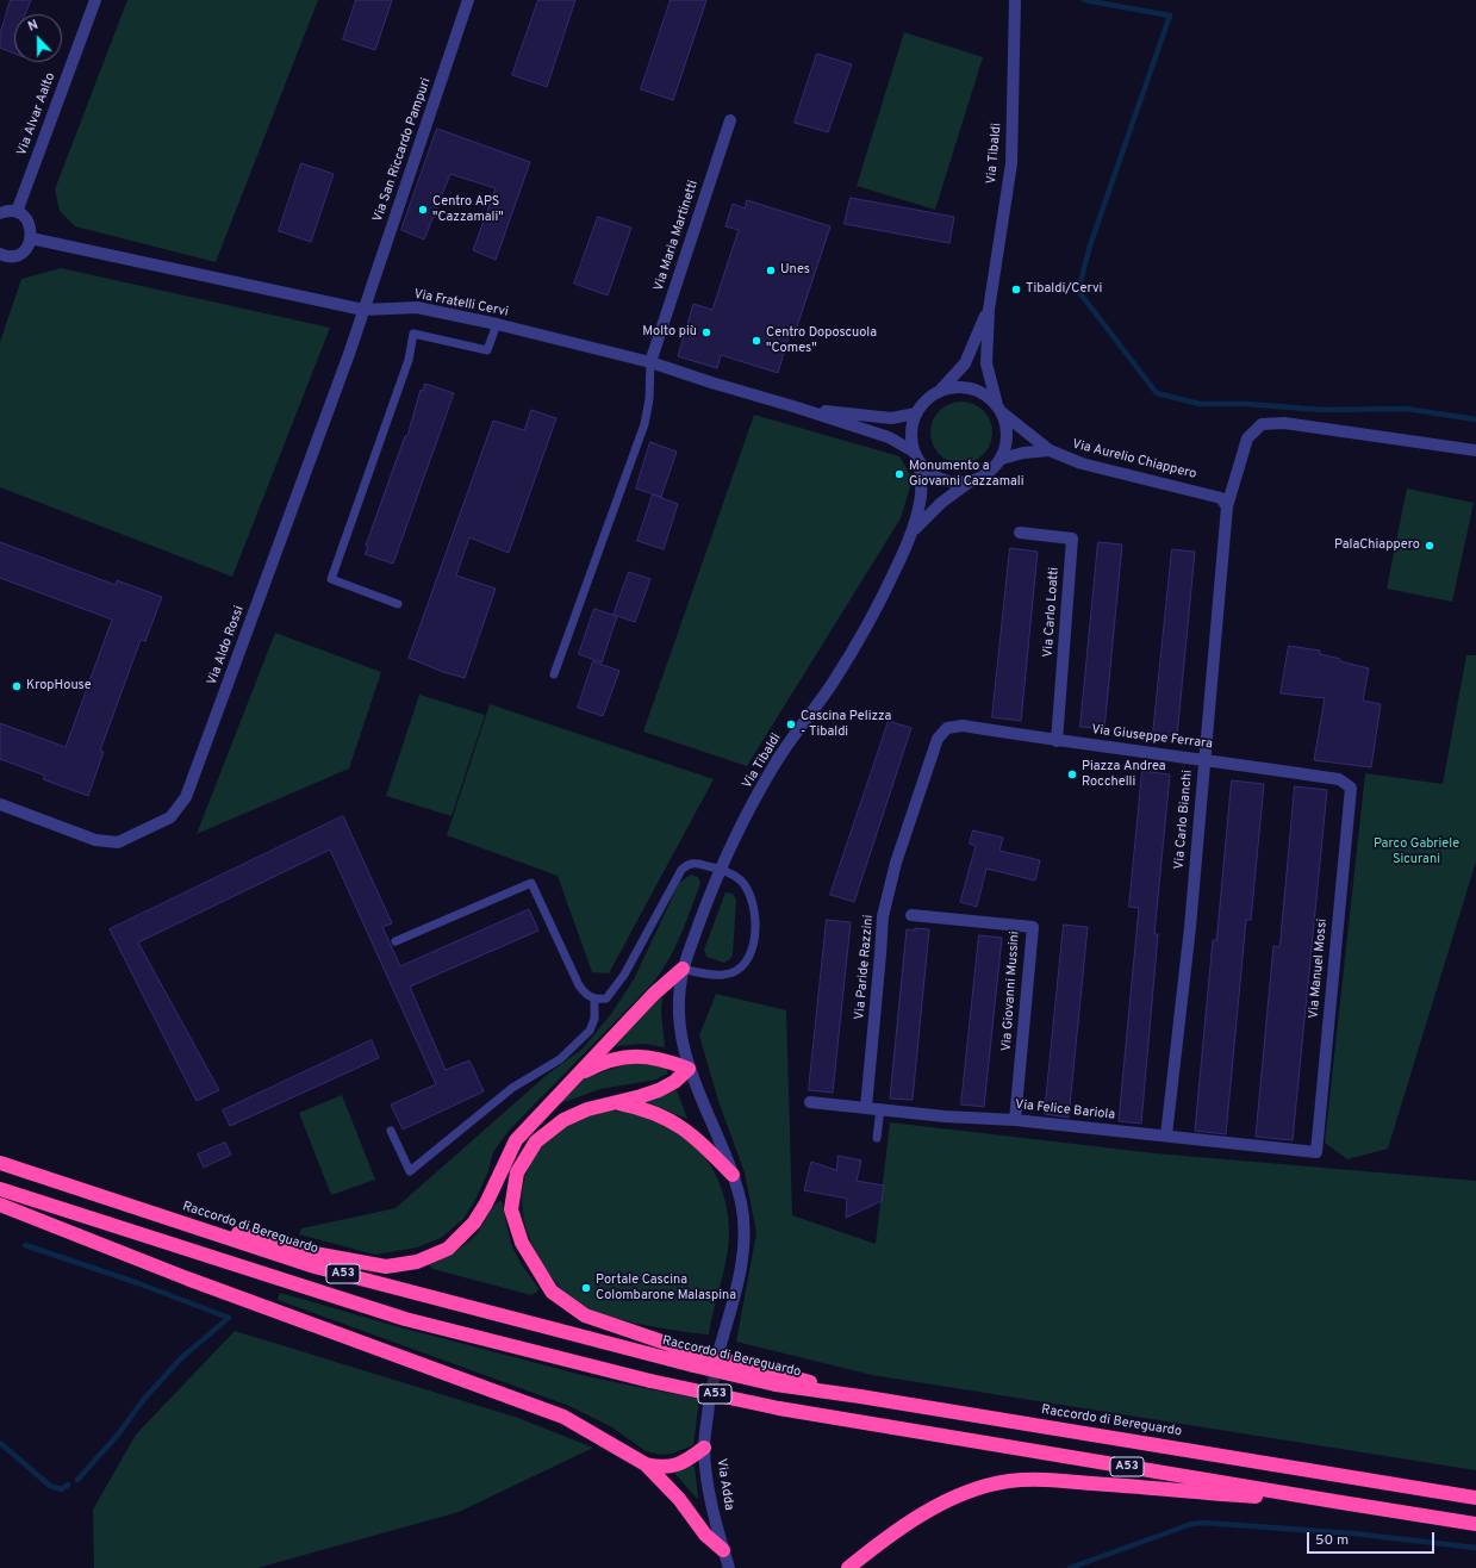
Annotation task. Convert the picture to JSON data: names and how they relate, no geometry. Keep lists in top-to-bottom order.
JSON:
{
  "streets": {
    "highway": ["Raccordo di Bereguardo", "A53"],
    "street": [
      "Via Alvar Aalto",
      "Via San Riccardo Pampuri",
      "Via Tibaldi",
      "Via Maria Martinetti",
      "Via Fratelli Cervi",
      "Via Aurelio Chiappero",
      "Via Carlo Loatti",
      "Via Aldo Rossi",
      "Via Giuseppe Ferrara",
      "Via Carlo Bianchi",
      "Via Paride Razzini",
      "Via Manuel Mossi",
      "Via Giovanni Mussini",
      "Via Felice Bariola",
      "Via Adda"
    ]
  },
  "crossings": [
    ["Via San Riccardo Pampuri", "Via Fratelli Cervi"],
    ["Via San Riccardo Pampuri", "Via Aldo Rossi"],
    ["Via Tibaldi", "Via Fratelli Cervi"],
    ["Via Tibaldi", "Via Aurelio Chiappero"],
    ["Via Maria Martinetti", "Via Fratelli Cervi"],
    ["Via Fratelli Cervi", "Via Aurelio Chiappero"],
    ["Via Fratelli Cervi", "Via Aldo Rossi"],
    ["Via Aurelio Chiappero", "Via Carlo Bianchi"],
    ["Via Carlo Loatti", "Via Giuseppe Ferrara"],
    ["Via Giuseppe Ferrara", "Via Carlo Bianchi"],
    ["Via Giuseppe Ferrara", "Via Paride Razzini"],
    ["Via Giuseppe Ferrara", "Via Manuel Mossi"],
    ["Via Carlo Bianchi", "Via Felice Bariola"],
    ["Via Paride Razzini", "Via Felice Bariola"],
    ["Via Manuel Mossi", "Via Felice Bariola"],
    ["Via Giovanni Mussini", "Via Felice Bariola"]
  ],
  "parks": ["Parco Gabriele Sicurani"],
  "places": [
    "Centro APS \"Cazzamali\"",
    "Unes",
    "Tibaldi/Cervi",
    "Molto più",
    "Centro Doposcuola \"Comes\"",
    "Monumento a Giovanni Cazzamali",
    "PalaChiappero",
    "KropHouse",
    "Cascina Pelizza - Tibaldi",
    "Piazza Andrea Rocchelli",
    "Portale Cascina Colombarone Malaspina"
  ],
  "scale_bar": "50 m",
  "north": "top"
}
